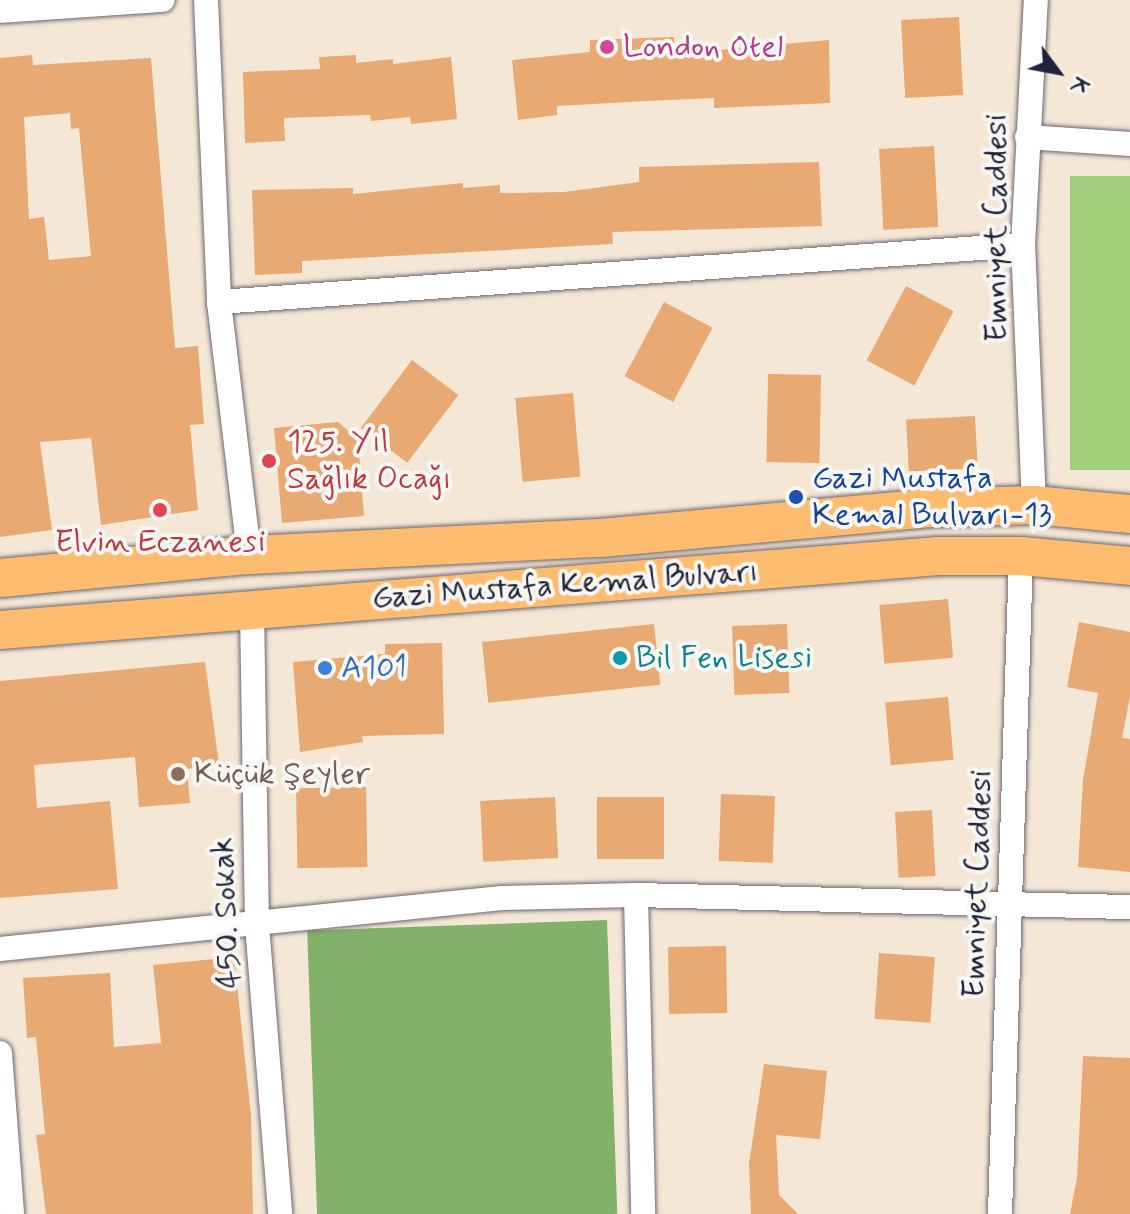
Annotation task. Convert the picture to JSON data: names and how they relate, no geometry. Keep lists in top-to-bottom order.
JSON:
{
  "streets": {
    "main road": ["Gazi Mustafa Kemal Bulvarı"],
    "street": ["Emniyet Caddesi", "450. Sokak"]
  },
  "crossings": [
    ["Emniyet Caddesi", "Gazi Mustafa Kemal Bulvarı"],
    ["Gazi Mustafa Kemal Bulvarı", "450. Sokak"]
  ],
  "places": [
    "London Otel",
    "125. Yıl Sağlık Ocağı",
    "Gazi Mustafa Kemal Bulvarı-13",
    "Elvin Eczanesi",
    "Bil Fen Lisesi",
    "A101",
    "Küçük Şeyler"
  ],
  "north": "bottom right"
}
